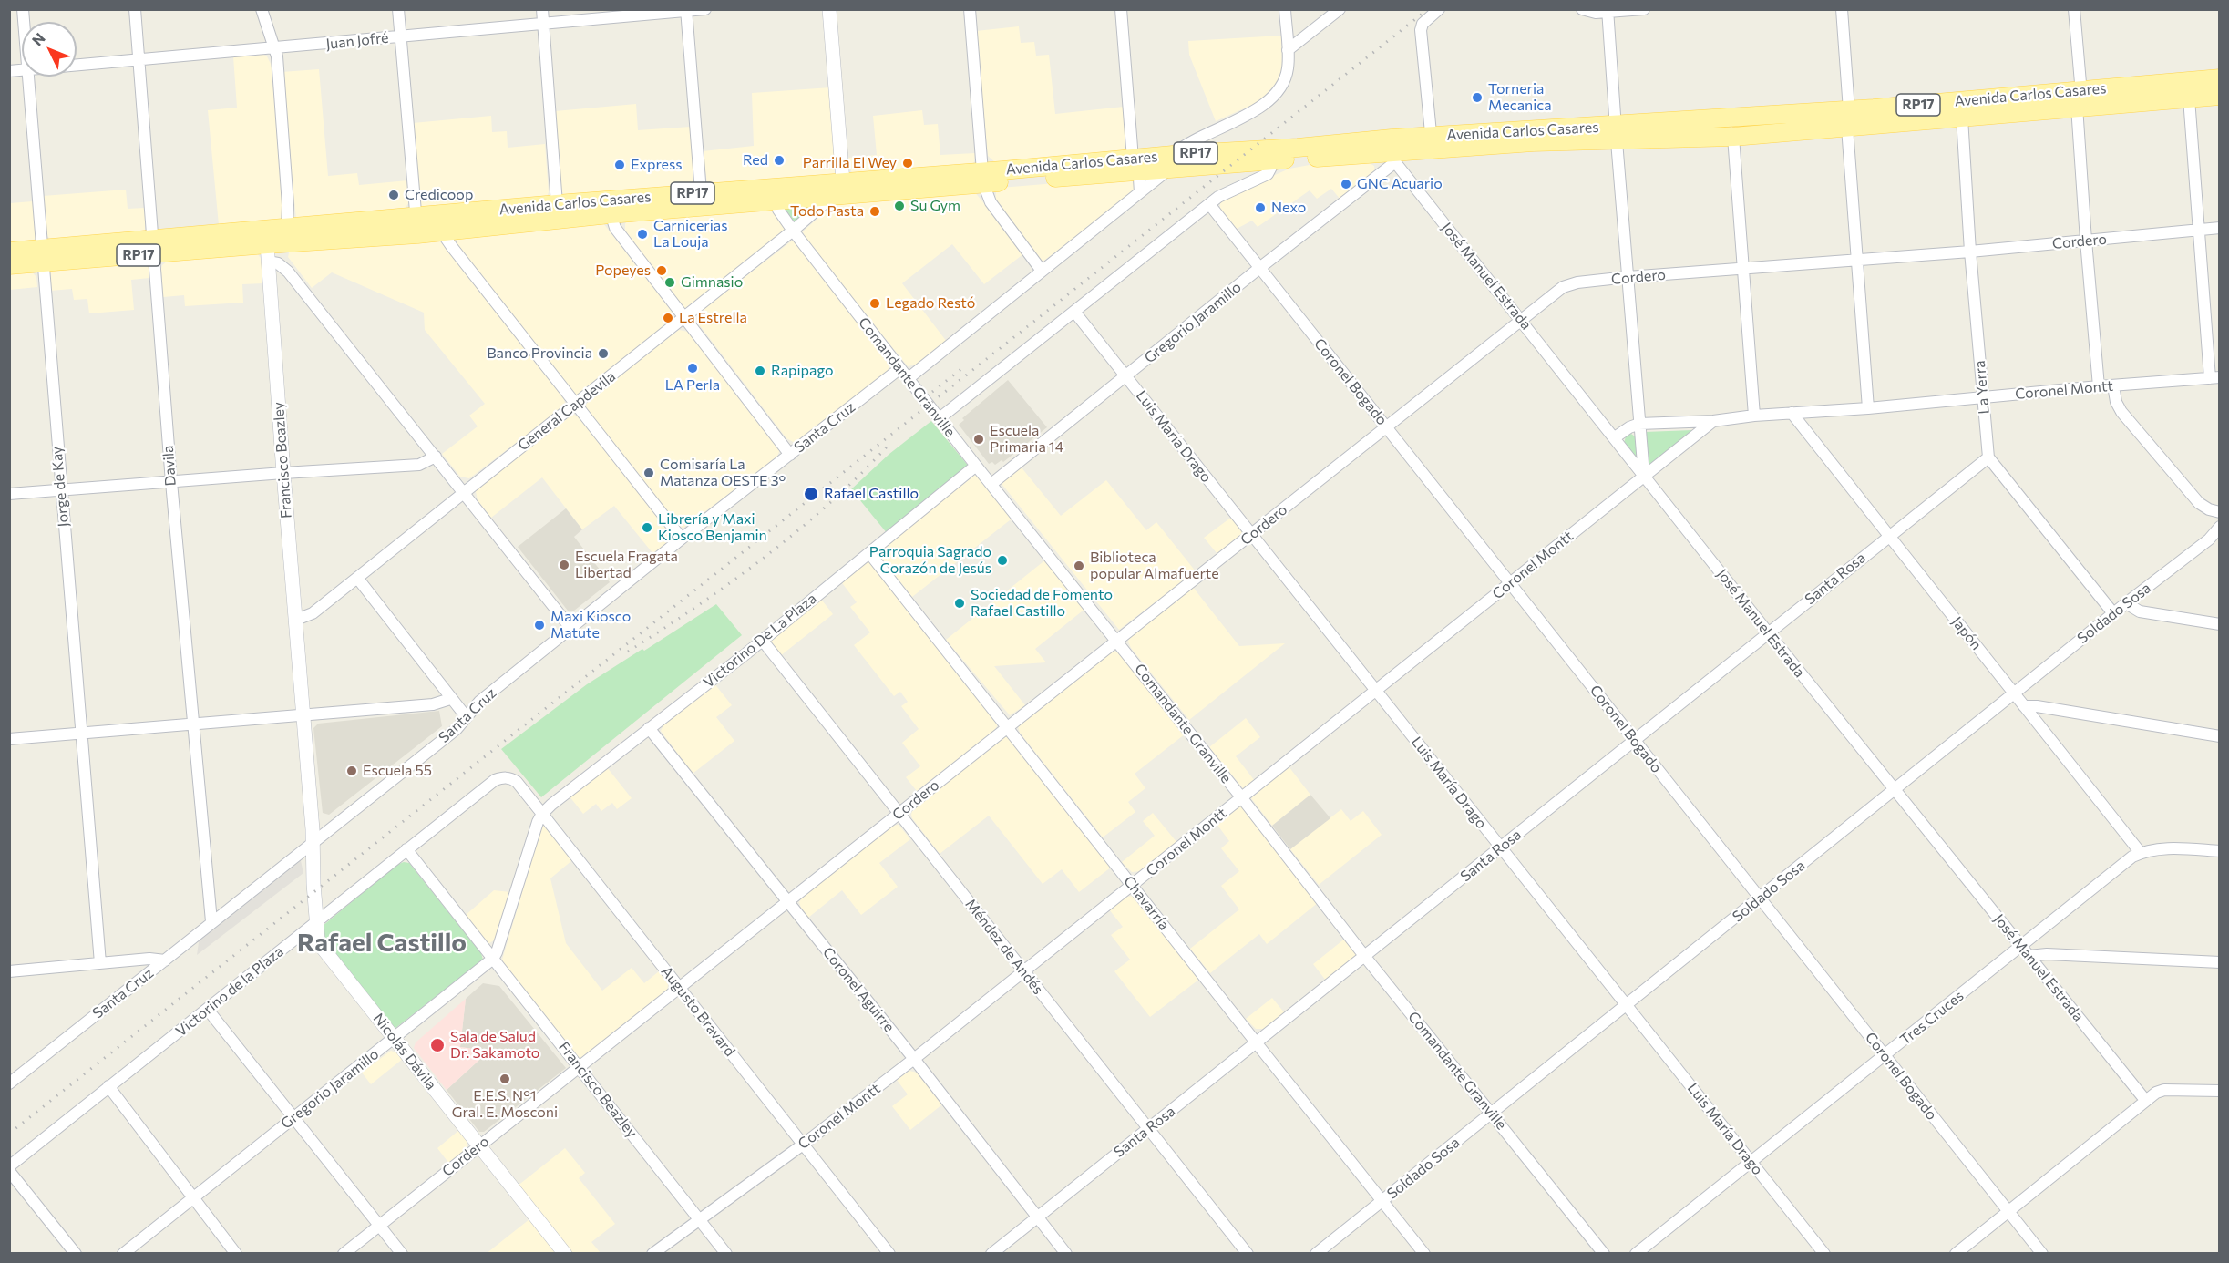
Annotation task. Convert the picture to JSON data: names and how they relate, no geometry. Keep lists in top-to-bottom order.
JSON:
{
  "streets": {
    "main road": ["Avenida Carlos Casares", "RP17"],
    "street": [
      "Juan Jofré",
      "Cordero",
      "José Manuel Estrada",
      "Gregorio Jaramillo",
      "Comandante Granville",
      "Coronel Bogado",
      "La Yerra",
      "Coronel Montt",
      "General Capdevila",
      "Santa Cruz",
      "Luis María Drago",
      "Francisco Beazley",
      "Davila",
      "Jorge de Kay",
      "Santa Rosa",
      "Soldado Sosa",
      "Japón",
      "Victorino De La Plaza",
      "Chavarría",
      "Méndez de Andés",
      "Coronel Aguirre",
      "Victorino de la Plaza",
      "Augusto Bravard",
      "Tres Cruces",
      "Nicolás Dávila"
    ]
  },
  "crossings": [
    ["Juan Jofré", "Davila"],
    ["Avenida Carlos Casares", "José Manuel Estrada"],
    ["Avenida Carlos Casares", "Gregorio Jaramillo"],
    ["Avenida Carlos Casares", "Comandante Granville"],
    ["Avenida Carlos Casares", "La Yerra"],
    ["Avenida Carlos Casares", "General Capdevila"],
    ["Avenida Carlos Casares", "Francisco Beazley"],
    ["Avenida Carlos Casares", "Davila"],
    ["Avenida Carlos Casares", "Jorge de Kay"],
    ["Cordero", "José Manuel Estrada"],
    ["Cordero", "Comandante Granville"],
    ["Cordero", "Coronel Bogado"],
    ["Cordero", "La Yerra"],
    ["Cordero", "Luis María Drago"],
    ["Cordero", "Francisco Beazley"],
    ["Cordero", "Chavarría"],
    ["Cordero", "Méndez de Andés"],
    ["Cordero", "Coronel Aguirre"],
    ["Cordero", "Augusto Bravard"],
    ["Cordero", "Nicolás Dávila"],
    ["José Manuel Estrada", "Gregorio Jaramillo"],
    ["José Manuel Estrada", "Coronel Montt"],
    ["José Manuel Estrada", "Santa Rosa"],
    ["José Manuel Estrada", "Soldado Sosa"],
    ["José Manuel Estrada", "Tres Cruces"],
    ["Gregorio Jaramillo", "Comandante Granville"],
    ["Gregorio Jaramillo", "Coronel Bogado"],
    ["Gregorio Jaramillo", "Luis María Drago"],
    ["Gregorio Jaramillo", "Francisco Beazley"],
    ["Gregorio Jaramillo", "Nicolás Dávila"],
    ["Comandante Granville", "Coronel Montt"],
    ["Comandante Granville", "General Capdevila"],
    ["Comandante Granville", "Santa Cruz"],
    ["Comandante Granville", "Santa Rosa"],
    ["Comandante Granville", "Soldado Sosa"],
    ["Comandante Granville", "Victorino De La Plaza"],
    ["Coronel Bogado", "Coronel Montt"],
    ["Coronel Bogado", "Santa Rosa"],
    ["Coronel Bogado", "Soldado Sosa"],
    ["Coronel Bogado", "Tres Cruces"],
    ["La Yerra", "Coronel Montt"],
    ["La Yerra", "Santa Rosa"],
    ["Coronel Montt", "Luis María Drago"],
    ["Coronel Montt", "Francisco Beazley"],
    ["Coronel Montt", "Japón"],
    ["Coronel Montt", "Chavarría"],
    ["Coronel Montt", "Méndez de Andés"],
    ["Coronel Montt", "Coronel Aguirre"],
    ["Coronel Montt", "Augusto Bravard"],
    ["General Capdevila", "Francisco Beazley"],
    ["Santa Cruz", "Francisco Beazley"],
    ["Santa Cruz", "Davila"],
    ["Luis María Drago", "Santa Rosa"],
    ["Luis María Drago", "Soldado Sosa"],
    ["Luis María Drago", "Tres Cruces"],
    ["Francisco Beazley", "Victorino de la Plaza"],
    ["Francisco Beazley", "Nicolás Dávila"],
    ["Santa Rosa", "Japón"],
    ["Santa Rosa", "Chavarría"],
    ["Santa Rosa", "Méndez de Andés"],
    ["Santa Rosa", "Coronel Aguirre"],
    ["Soldado Sosa", "Japón"],
    ["Soldado Sosa", "Chavarría"],
    ["Japón", "Tres Cruces"],
    ["Victorino De La Plaza", "Chavarría"],
    ["Victorino De La Plaza", "Méndez de Andés"],
    ["Victorino De La Plaza", "Coronel Aguirre"],
    ["Victorino De La Plaza", "Augusto Bravard"],
    ["Victorino de la Plaza", "Augusto Bravard"],
    ["Victorino de la Plaza", "Nicolás Dávila"]
  ],
  "districts": ["Rafael Castillo"],
  "places": [
    "Torneria Mecanica",
    "Red",
    "Parrilla El Wey",
    "Express",
    "GNC Acuario",
    "Credicoop",
    "Su Gym",
    "Nexo",
    "Todo Pasta",
    "Carnicerias La Louja",
    "Popeyes",
    "Gimnasio",
    "Legado Restó",
    "La Estrella",
    "Banco Provincia",
    "LA Perla",
    "Rapipago",
    "Escuela Primaria 14",
    "Comisaría La Matanza OESTE 3°",
    "Rafael Castillo",
    "Librería y Maxi Kiosco Benjamin",
    "Parroquia Sagrado Corazón de Jesús",
    "Escuela Fragata Libertad",
    "Biblioteca popular Almafuerte",
    "Sociedad de Fomento Rafael Castillo",
    "Maxi Kiosco Matute",
    "Escuela 55",
    "Sala de Salud Dr. Sakamoto",
    "E.E.S. N°1 Gral. E. Mosconi"
  ],
  "north": "top left"
}
